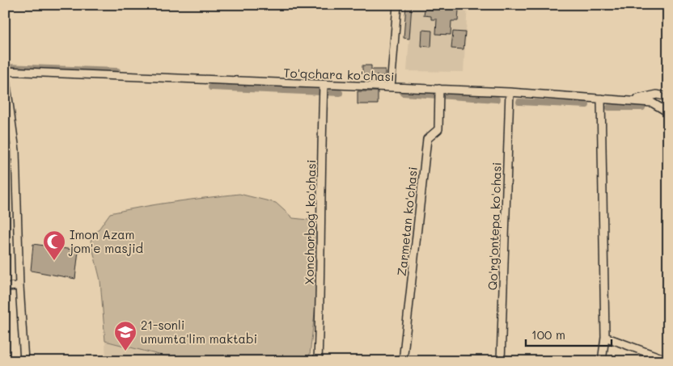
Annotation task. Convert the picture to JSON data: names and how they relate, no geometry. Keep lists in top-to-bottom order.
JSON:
{
  "streets": {
    "street": [
      "To'qchara ko'chasi",
      "Zarmetan ko'chasi",
      "Xonchorbog' ko'chasi",
      "Qo'rg'ontepa ko'chasi"
    ]
  },
  "crossings": [
    ["To'qchara ko'chasi", "Zarmetan ko'chasi"],
    ["To'qchara ko'chasi", "Xonchorbog' ko'chasi"],
    ["To'qchara ko'chasi", "Qo'rg'ontepa ko'chasi"]
  ],
  "places": {
    "mosque": ["Imon Azam jom'e masjid"],
    "school or university": ["21-sonli umumta'lim maktabi"]
  },
  "scale_bar": "100 m"
}
